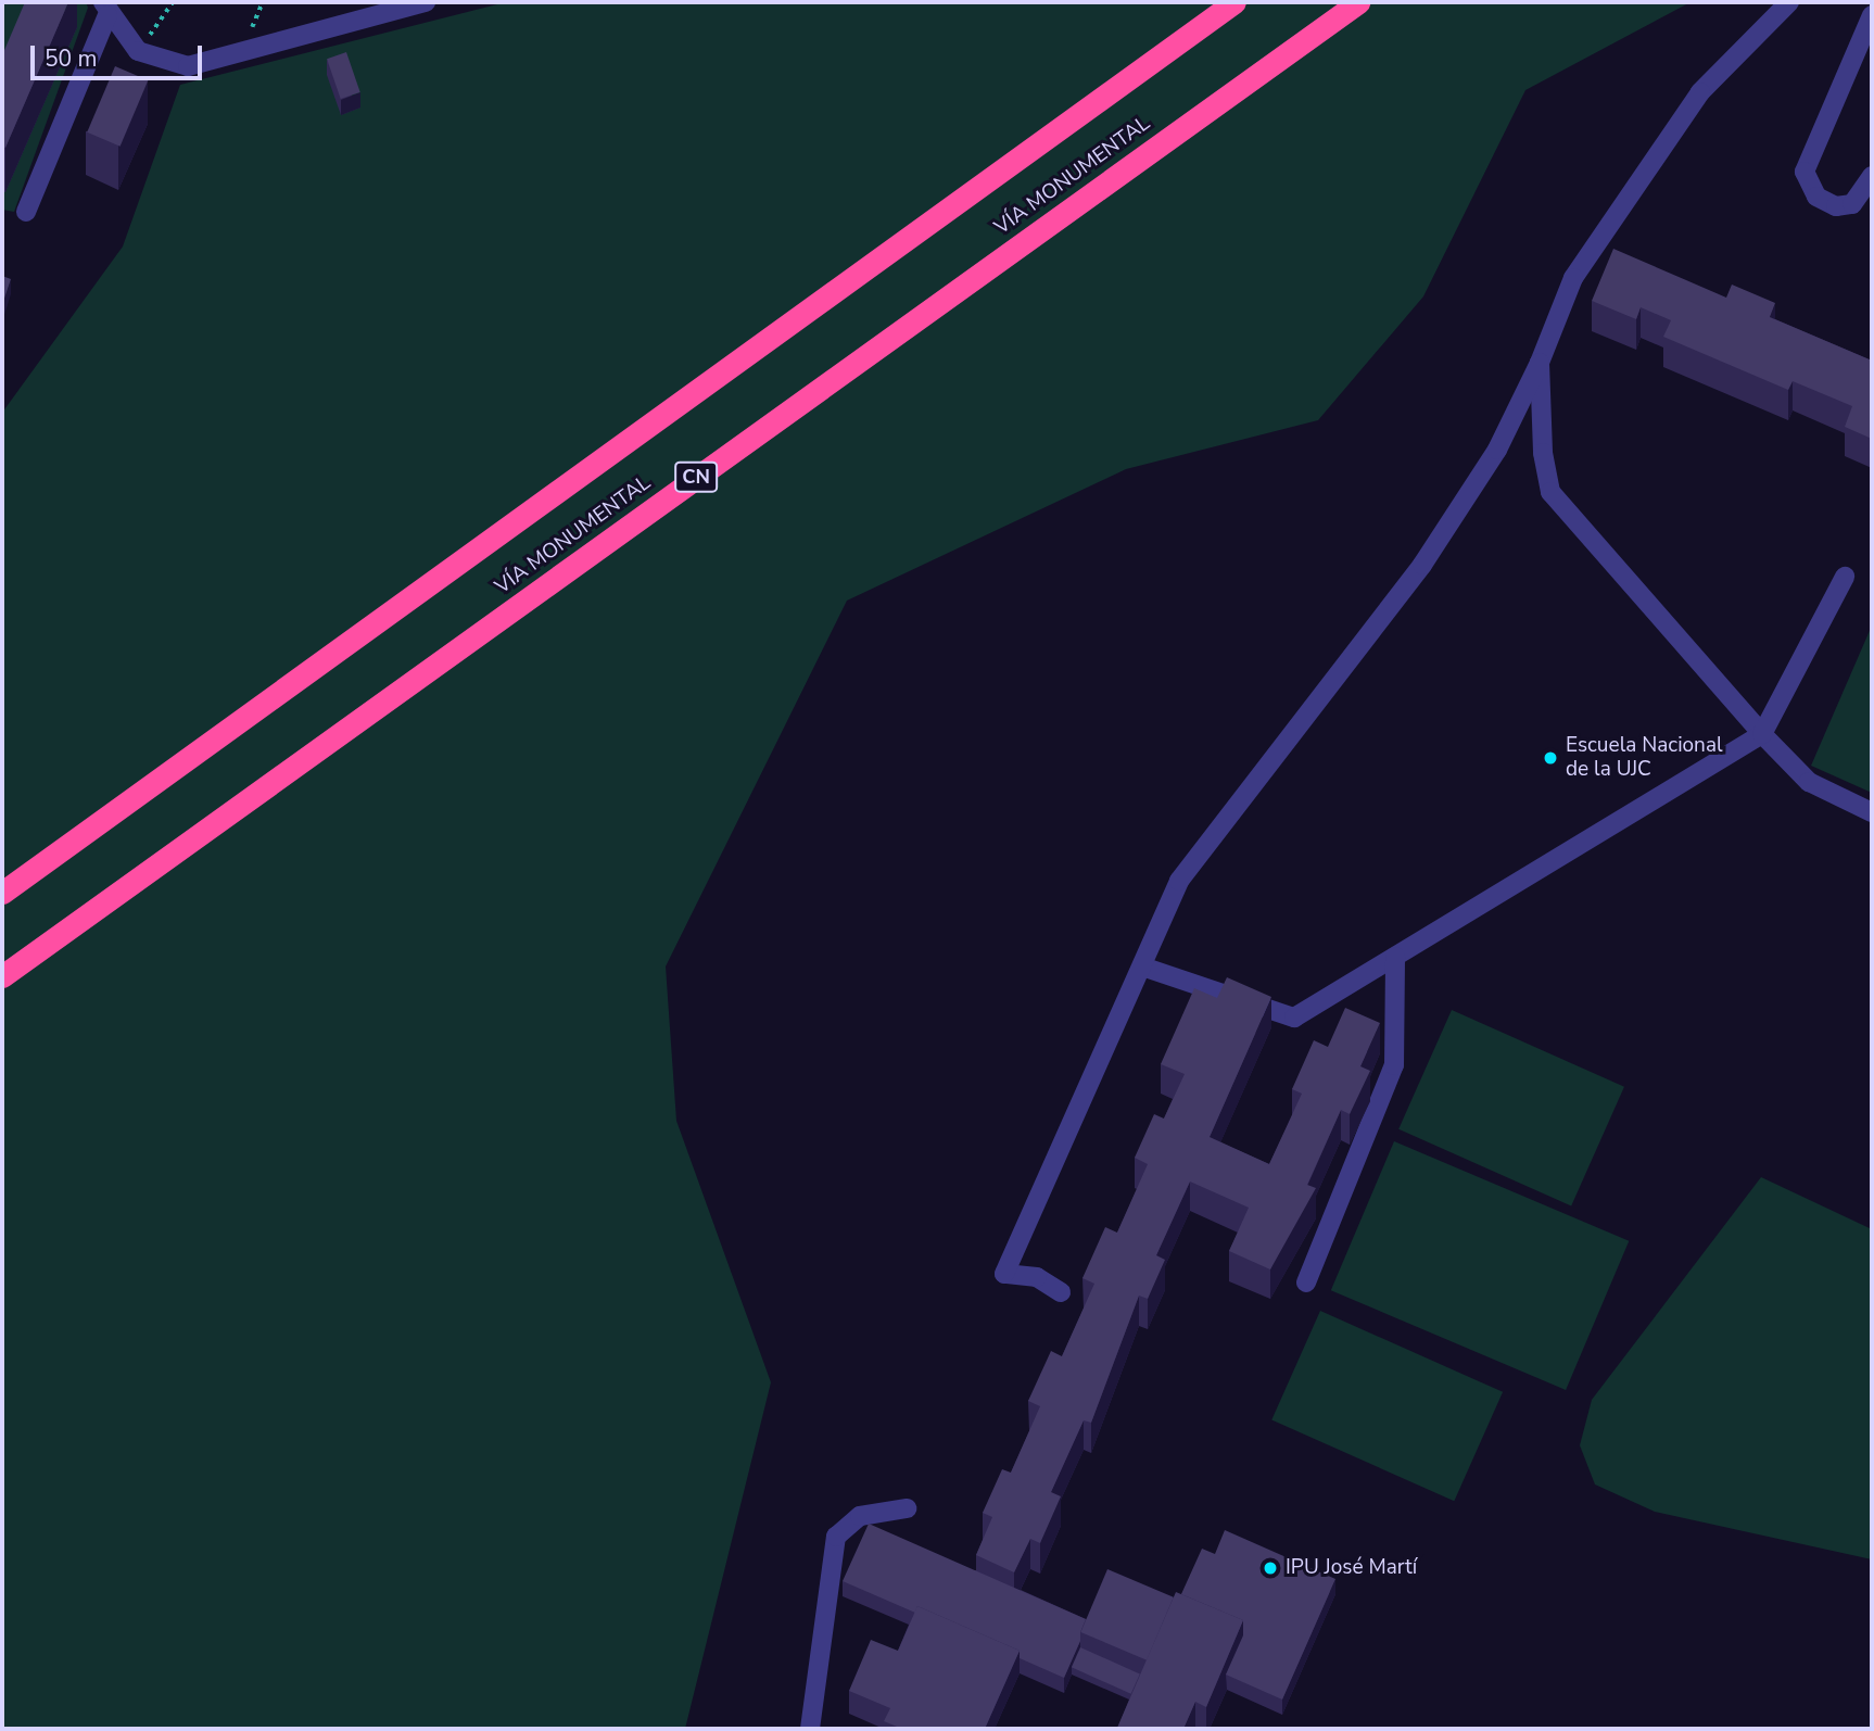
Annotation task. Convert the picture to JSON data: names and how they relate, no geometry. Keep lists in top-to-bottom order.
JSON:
{
  "streets": {
    "highway": ["VÍA MONUMENTAL", "CN"]
  },
  "places": ["Escuela Nacional de la UJC", "IPU José Martí"],
  "scale_bar": "50 m"
}
